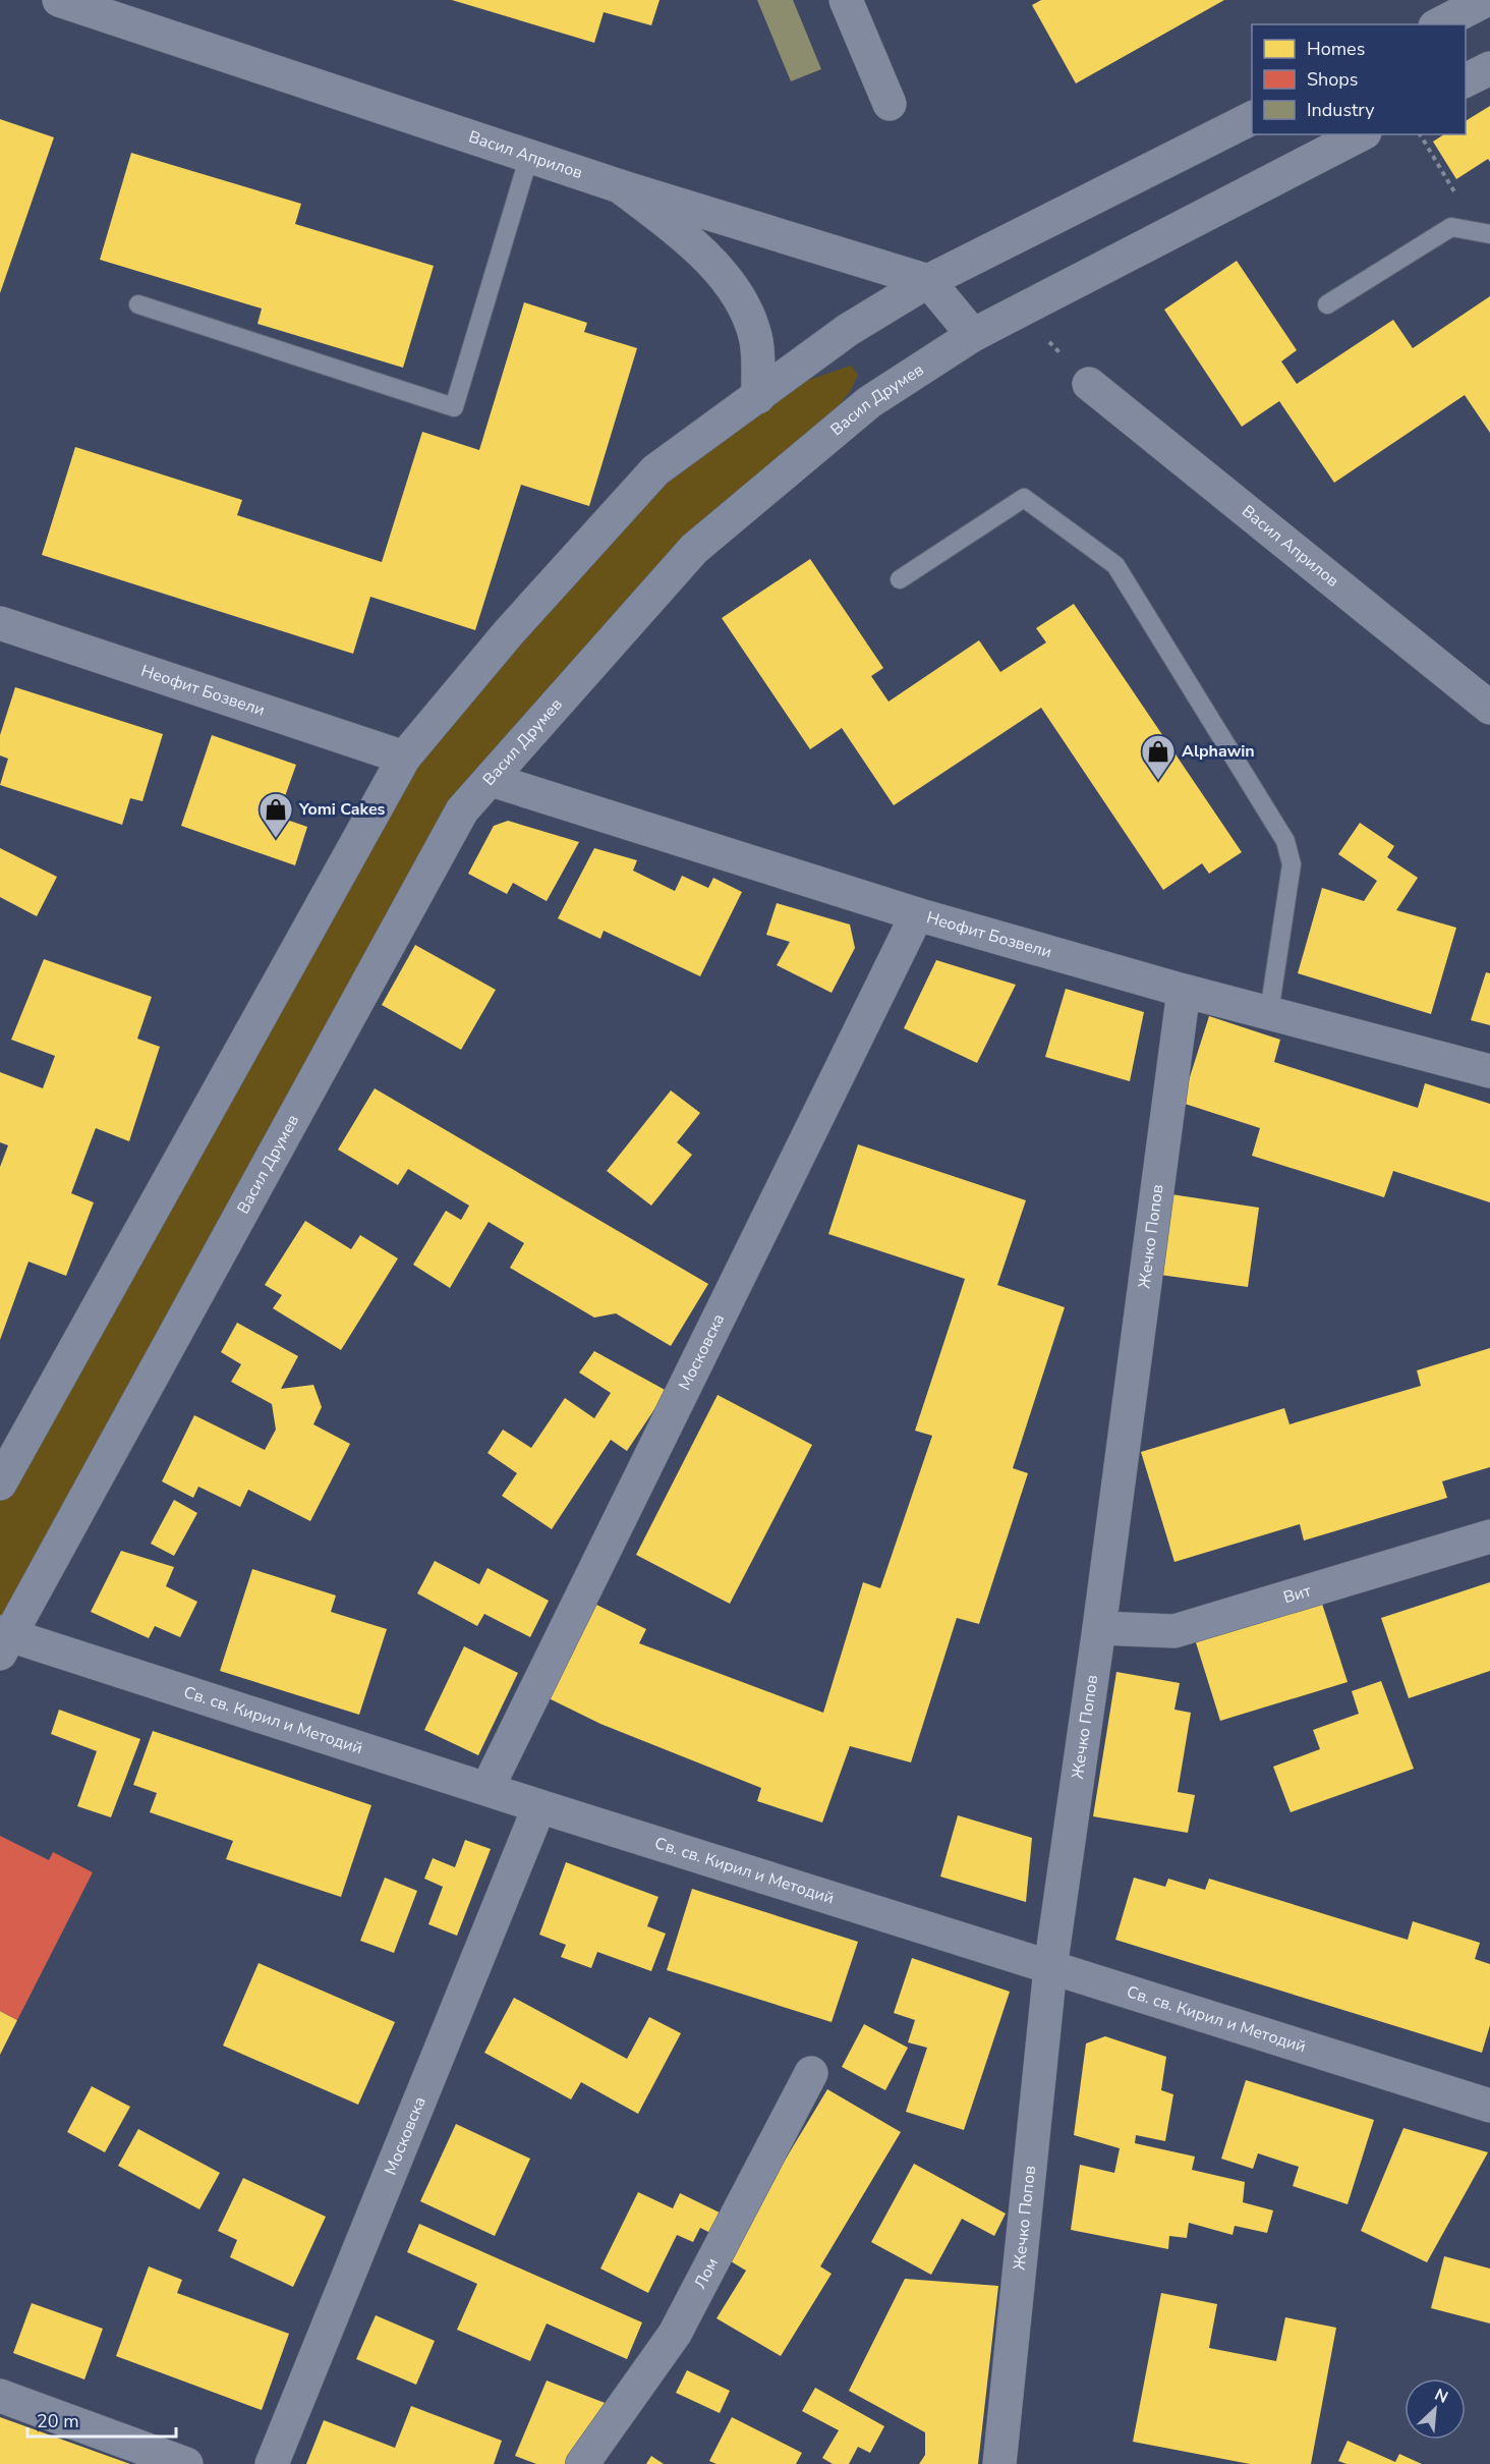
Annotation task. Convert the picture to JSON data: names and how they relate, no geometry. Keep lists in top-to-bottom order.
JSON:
{
  "streets": {
    "street": [
      "Васил Априлов",
      "Васил Друмев",
      "Неофит Бозвели",
      "Жечко Попов",
      "Московска",
      "Вит",
      "Св. св. Кирил и Методий",
      "Лом"
    ]
  },
  "crossings": [
    ["Васил Друмев", "Неофит Бозвели"],
    ["Васил Друмев", "Св. св. Кирил и Методий"],
    ["Неофит Бозвели", "Жечко Попов"],
    ["Неофит Бозвели", "Московска"],
    ["Жечко Попов", "Вит"],
    ["Жечко Попов", "Св. св. Кирил и Методий"],
    ["Московска", "Св. св. Кирил и Методий"]
  ],
  "places": {
    "shop": ["Alphawin", "Yomi Cakes"]
  },
  "legend": ["Homes", "Shops", "Industry"],
  "scale_bar": "20 m",
  "north": "top right"
}
